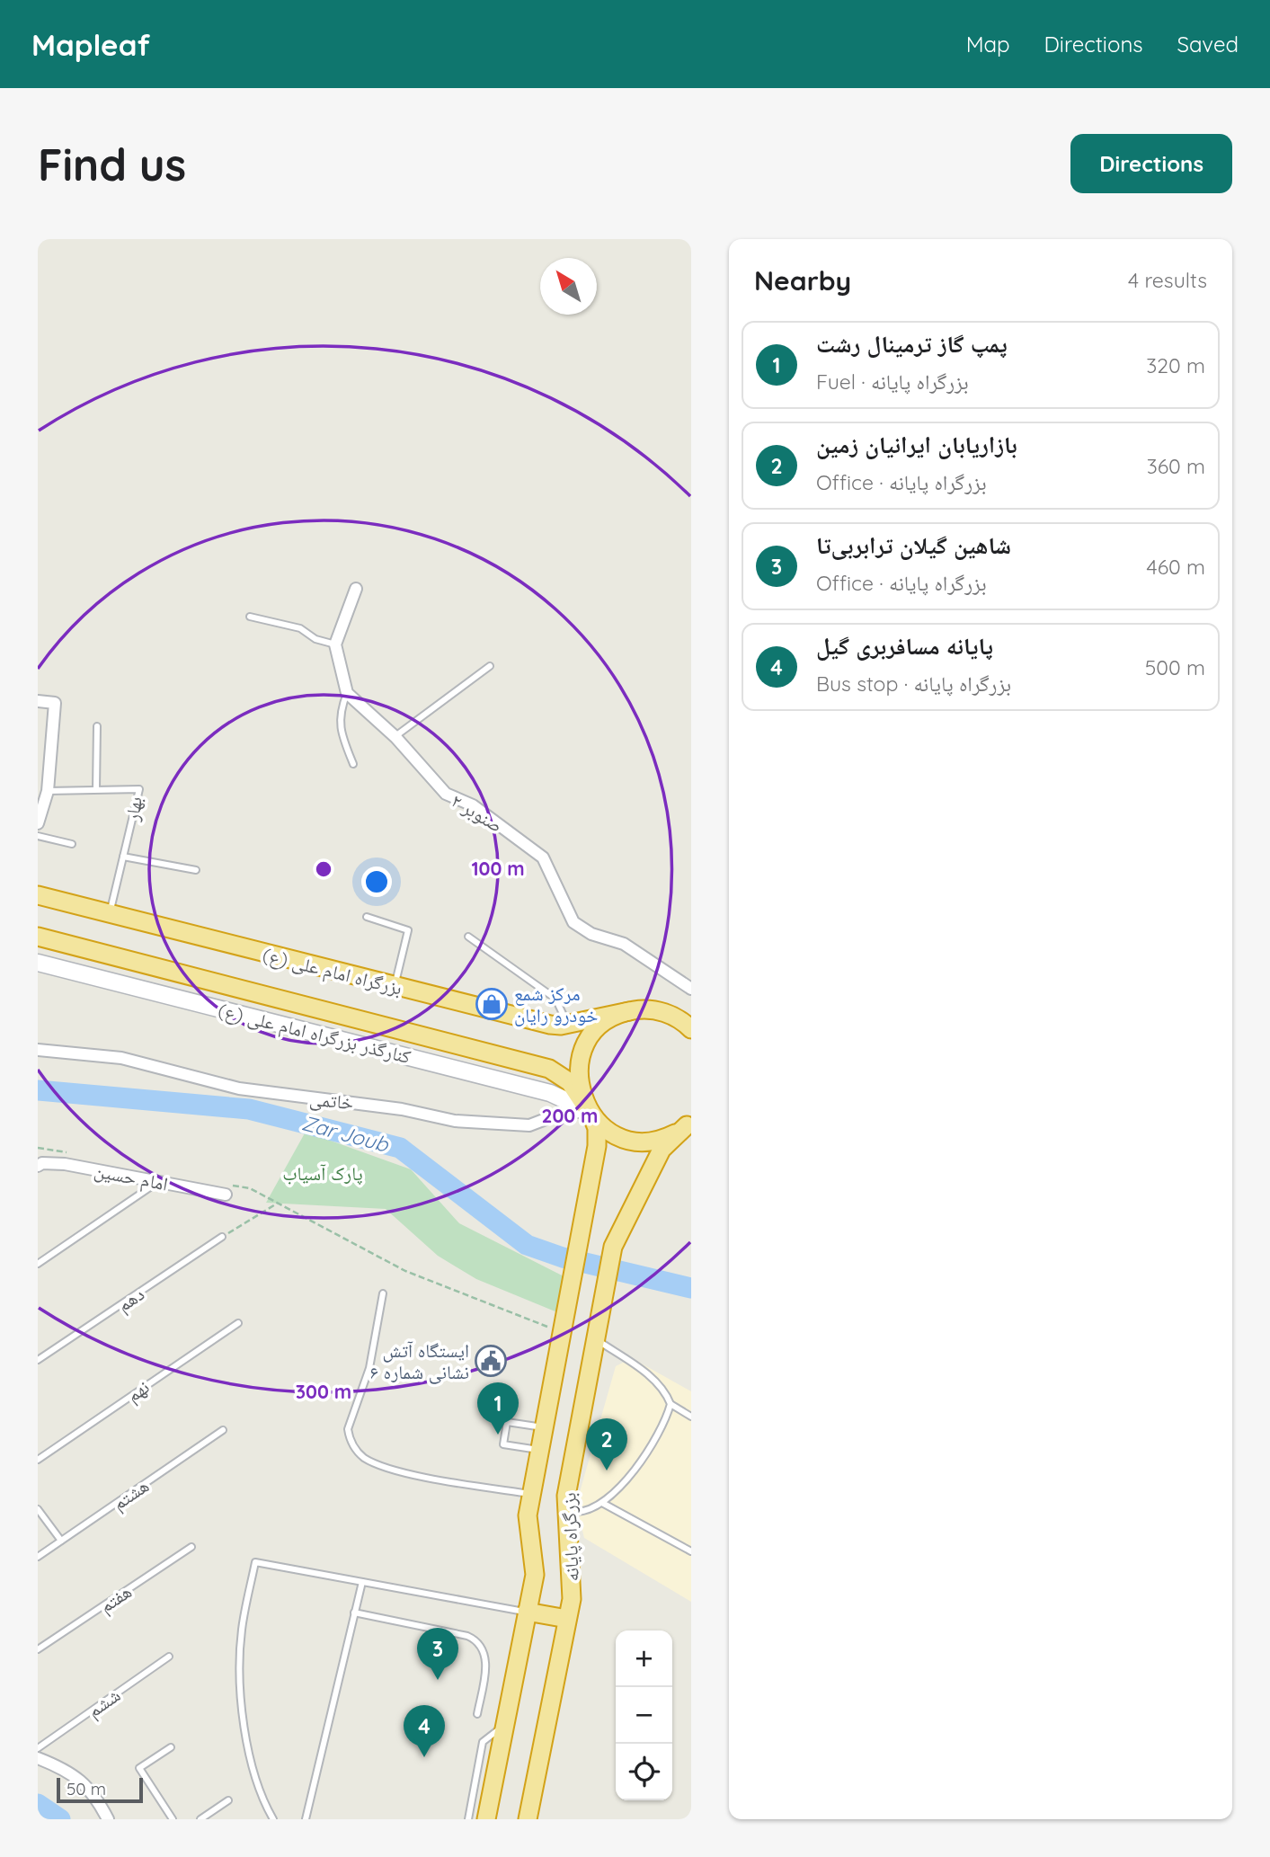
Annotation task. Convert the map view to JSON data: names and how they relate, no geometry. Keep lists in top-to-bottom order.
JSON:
{
  "streets": {
    "highway": ["بزرگراه امام علی (ع)", "بزرگراه پایانه"],
    "main road": ["کنارگذر بزرگراه امام علی (ع)"],
    "street": ["صنوبر ۲", "خاتمی", "امام حسین"],
    "lane": [
      "بهار",
      "دهم",
      "نهم",
      "هشتم",
      "هفتم",
      "ششم"
    ]
  },
  "crossings": [
    ["بهار", "بزرگراه امام علی (ع)"],
    ["کنارگذر بزرگراه امام علی (ع)", "خاتمی"]
  ],
  "water": ["Zar Joub"],
  "parks": ["پارک آسیاب"],
  "places": {
    "shop": ["مرکز شمع خودرو رایان"],
    "public building": ["ایستگاه آتش نشانی شماره ۶"]
  },
  "scale_bar": "50 m",
  "north": "top left",
  "page": {
    "header": "Mapleaf",
    "nav": ["Map", "Directions", "Saved"],
    "buttons": "Directions",
    "title": "Find us",
    "heading": ["Nearby", "4 results"],
    "list": [
      {
        "mark": "1",
        "name": "پمپ گاز ترمینال رشت",
        "note": "Fuel · بزرگراه پایانه",
        "value": "320 m"
      },
      {
        "mark": "2",
        "name": "بازاریابان ایرانیان زمین",
        "note": "Office · بزرگراه پایانه",
        "value": "360 m"
      },
      {
        "mark": "3",
        "name": "شاهین گیلان ترابربی‌تا",
        "note": "Office · بزرگراه پایانه",
        "value": "460 m"
      },
      {
        "mark": "4",
        "name": "پایانه مسافربری گیل",
        "note": "Bus stop · بزرگراه پایانه",
        "value": "500 m"
      }
    ],
    "pins": [
      "1",
      "2",
      "3",
      "4"
    ],
    "map_buttons": ["+", "−"],
    "scale": "50 m"
  },
  "rings": ["100 m", "200 m", "300 m"]
}
